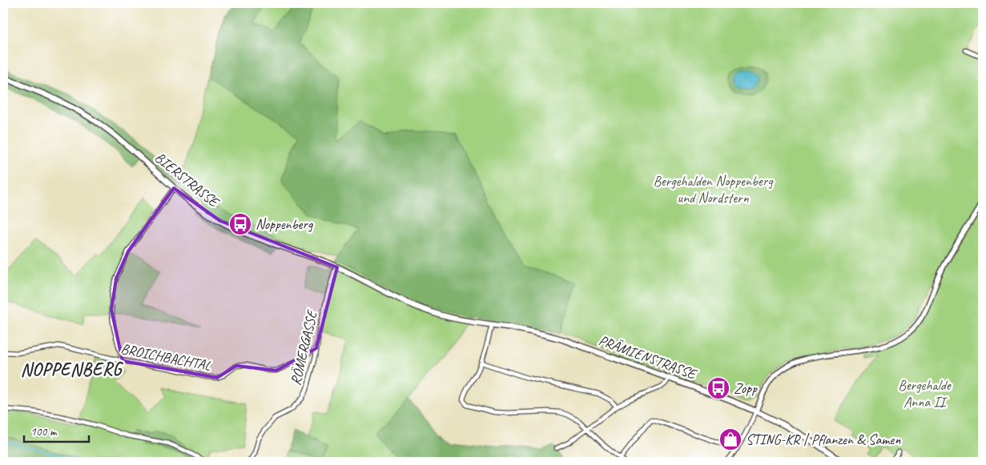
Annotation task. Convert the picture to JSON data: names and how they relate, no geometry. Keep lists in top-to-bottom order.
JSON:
{
  "streets": {
    "main road": ["BIERSTRASSE", "PRÄMIENSTRASSE"],
    "street": ["RÖMERGASSE", "BROICHBACHTAL"]
  },
  "crossings": [
    ["BIERSTRASSE", "RÖMERGASSE"],
    ["BIERSTRASSE", "PRÄMIENSTRASSE"],
    ["RÖMERGASSE", "BROICHBACHTAL"]
  ],
  "districts": ["NOPPENBERG"],
  "parks": ["Bergehalden Noppenberg und Nordstern", "Bergehalde Anna II"],
  "places": {
    "bus stop": ["Noppenberg", "Zopp"],
    "shop": ["STING-KR | Pflanzen & Samen"]
  },
  "scale_bar": "100 m"
}
